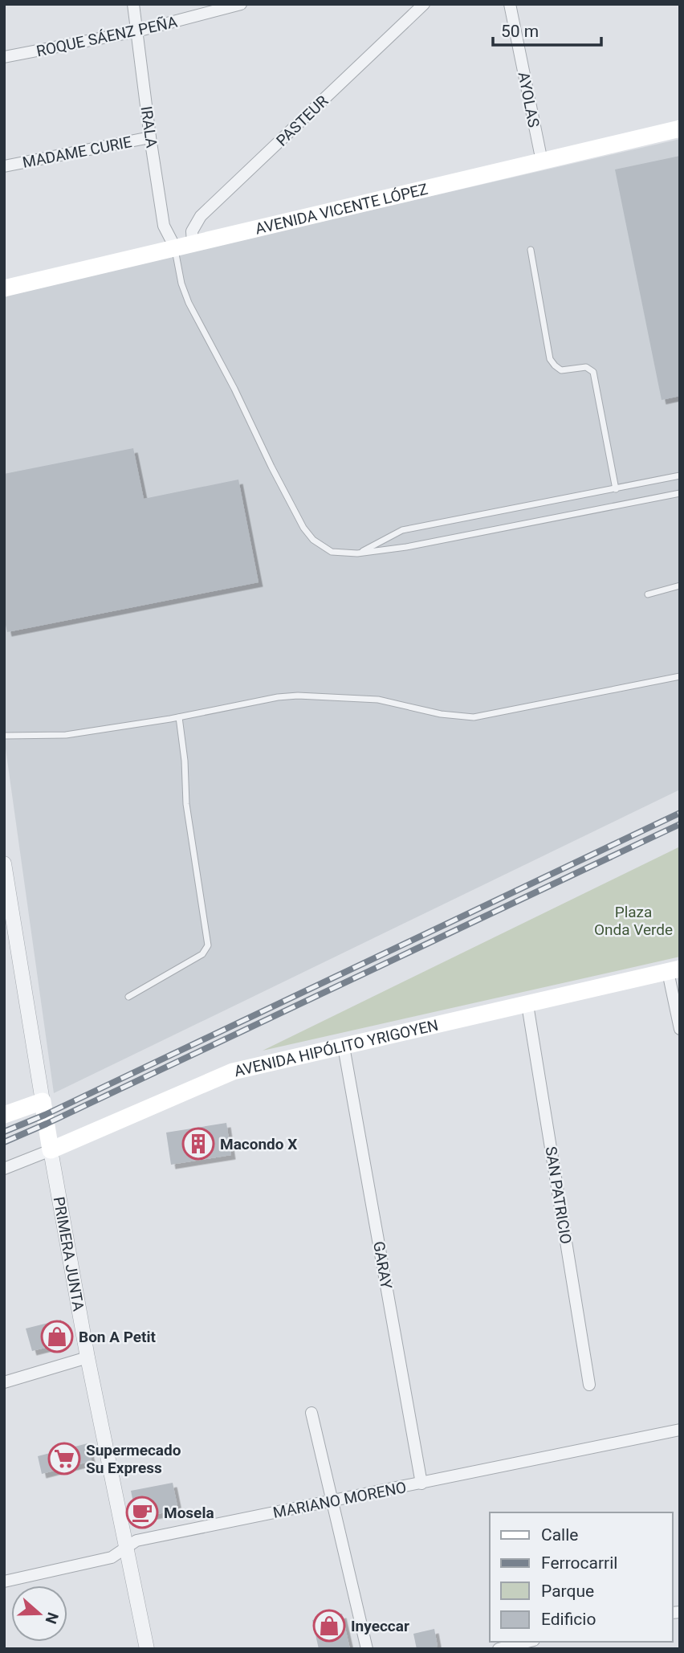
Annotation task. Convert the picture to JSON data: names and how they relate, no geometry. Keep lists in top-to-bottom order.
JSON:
{
  "streets": {
    "main road": ["AVENIDA VICENTE LÓPEZ", "AVENIDA HIPÓLITO YRIGOYEN", "PRIMERA JUNTA"],
    "street": [
      "ROQUE SÁENZ PEÑA",
      "AYOLAS",
      "PASTEUR",
      "IRALA",
      "MADAME CURIE",
      "SAN PATRICIO",
      "GARAY",
      "MARIANO MORENO"
    ]
  },
  "crossings": [
    ["ROQUE SÁENZ PEÑA", "IRALA"],
    ["AYOLAS", "AVENIDA VICENTE LÓPEZ"],
    ["PASTEUR", "AVENIDA VICENTE LÓPEZ"],
    ["IRALA", "MADAME CURIE"],
    ["IRALA", "AVENIDA VICENTE LÓPEZ"],
    ["AVENIDA HIPÓLITO YRIGOYEN", "SAN PATRICIO"],
    ["AVENIDA HIPÓLITO YRIGOYEN", "PRIMERA JUNTA"],
    ["AVENIDA HIPÓLITO YRIGOYEN", "GARAY"],
    ["PRIMERA JUNTA", "MARIANO MORENO"],
    ["GARAY", "MARIANO MORENO"]
  ],
  "parks": ["Plaza Onda Verde"],
  "places": {
    "building": ["Macondo X"],
    "shop": ["Bon A Petit", "Inyeccar"],
    "supermarket": ["Supermecado Su Express"],
    "cafe": ["Mosela"]
  },
  "legend": [
    "Calle",
    "Ferrocarril",
    "Parque",
    "Edificio"
  ],
  "scale_bar": "50 m",
  "north": "right"
}
